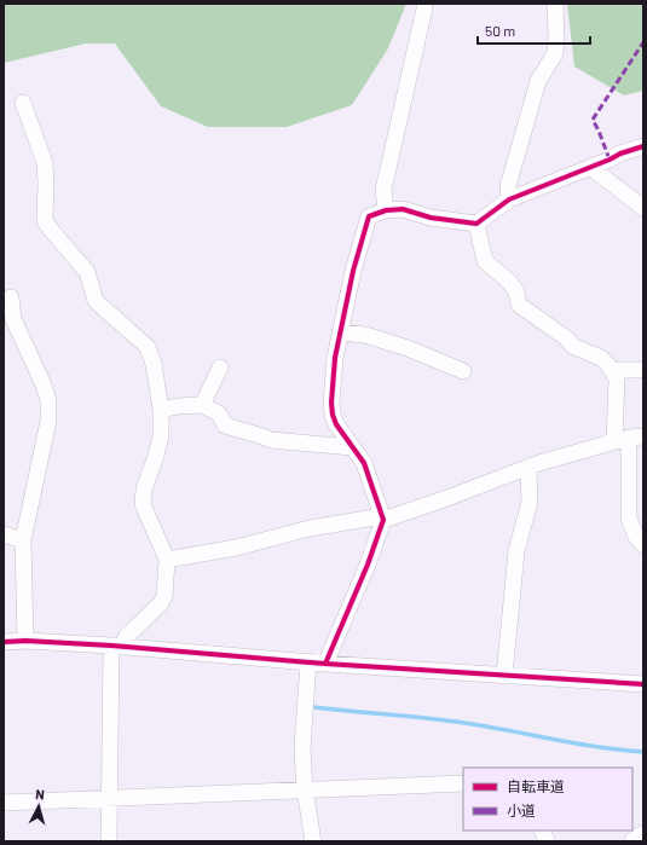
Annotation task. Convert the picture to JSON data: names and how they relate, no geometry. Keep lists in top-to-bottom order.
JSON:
{
  "legend": ["自転車道", "小道"],
  "scale_bar": "50 m",
  "north": "top"
}
